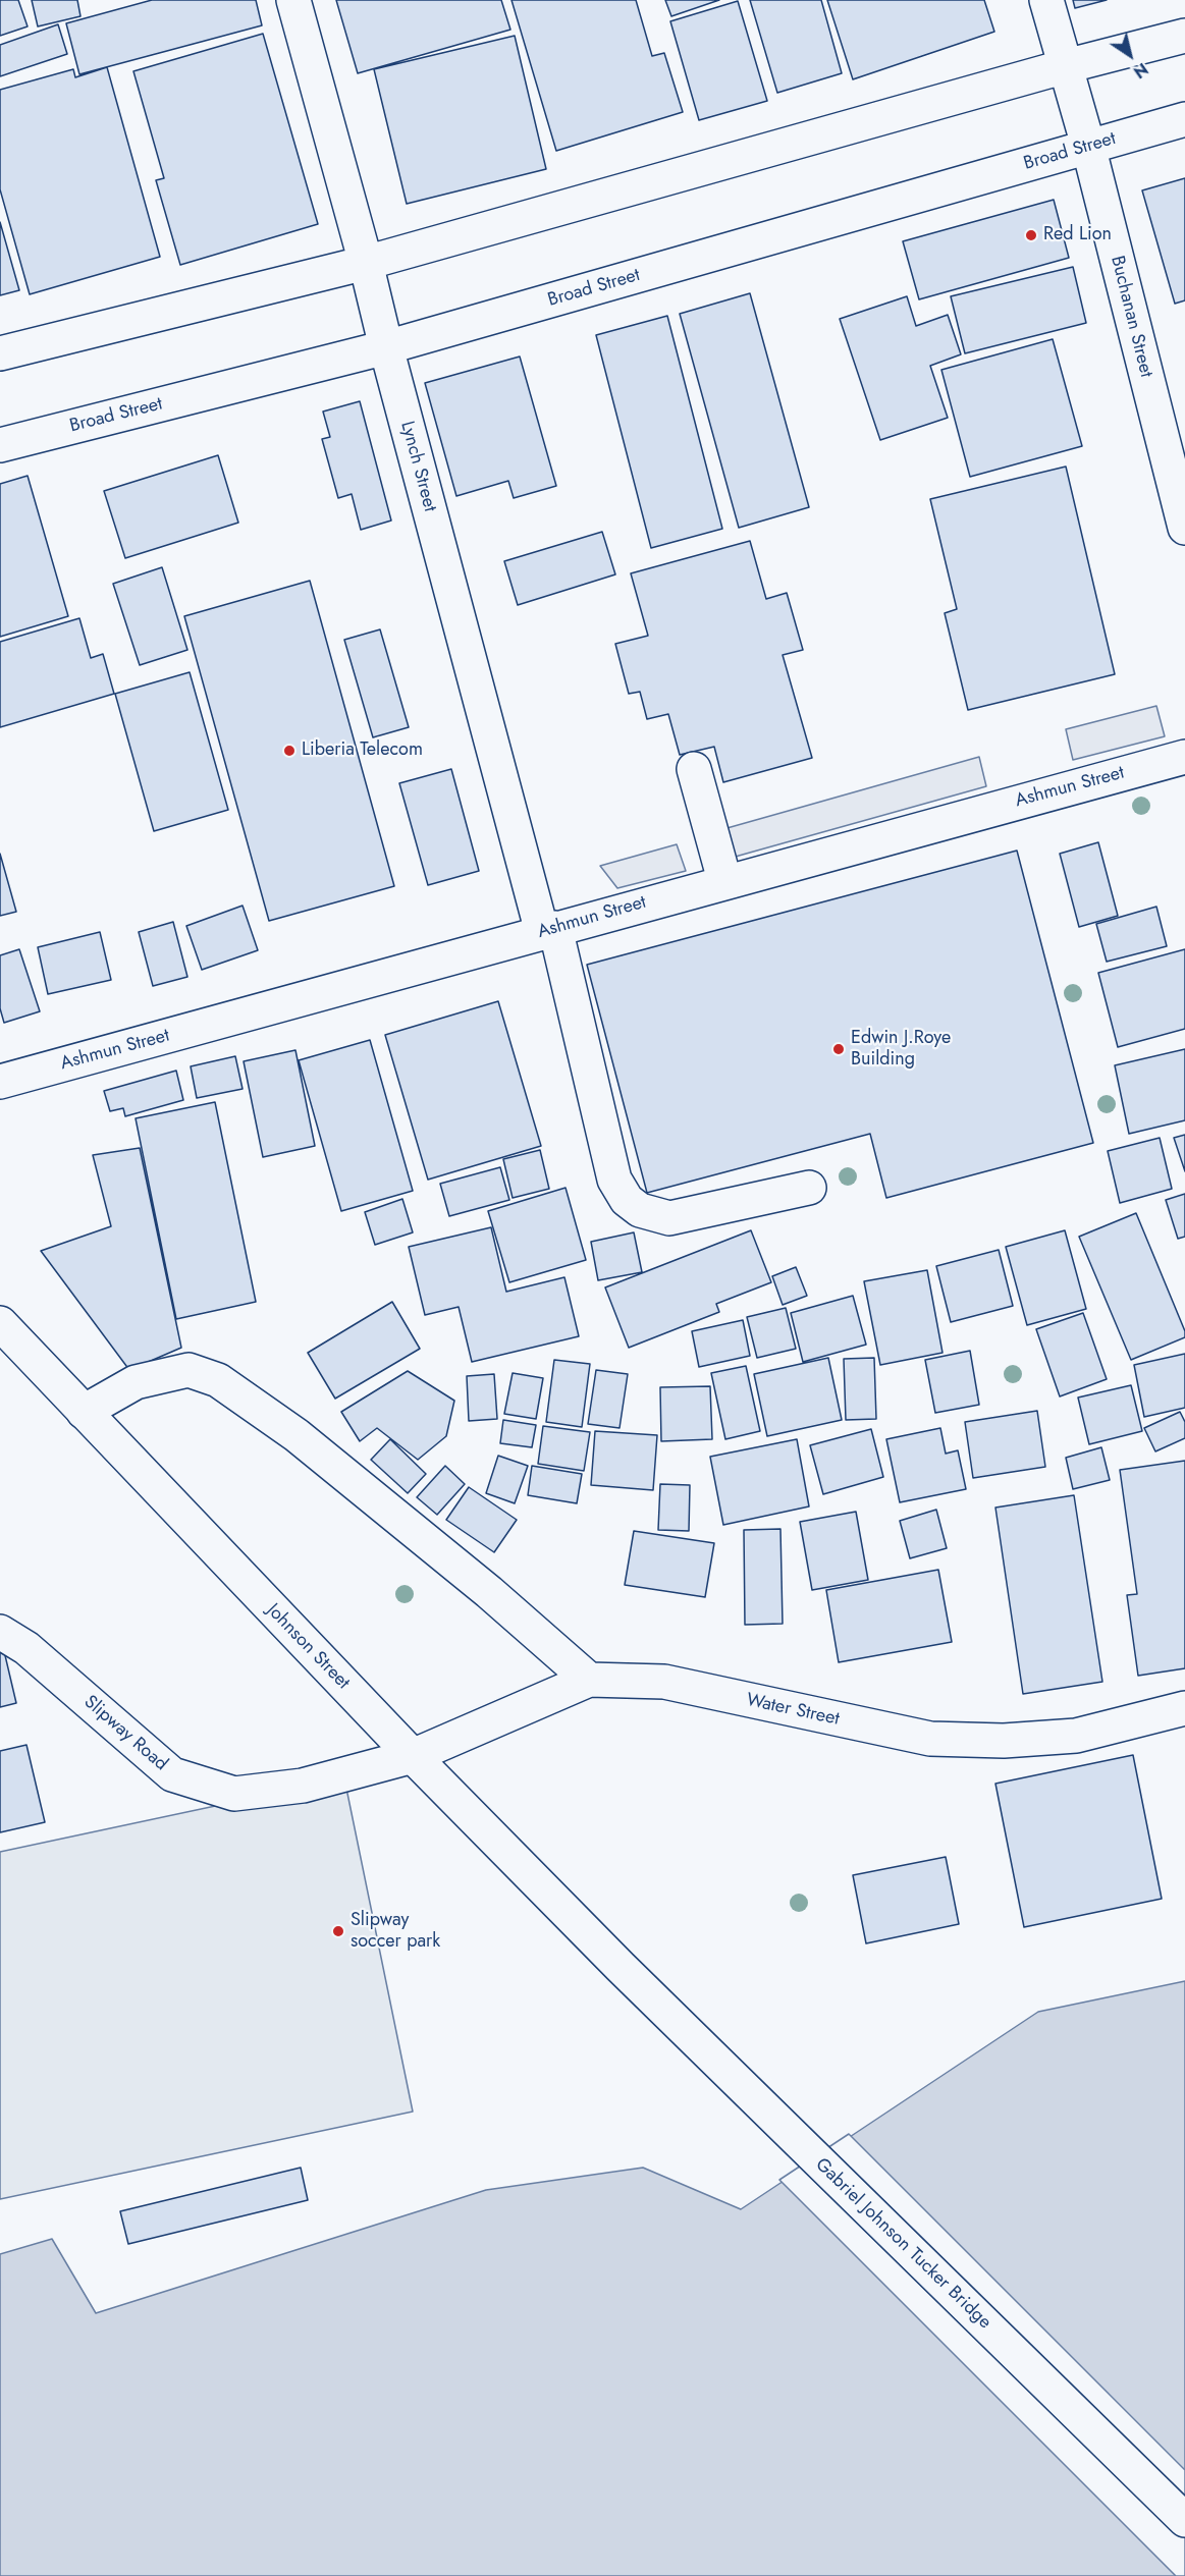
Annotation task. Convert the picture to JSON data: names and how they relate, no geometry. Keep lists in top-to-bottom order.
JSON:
{
  "streets": {
    "main road": [
      "Broad Street",
      "Buchanan Street",
      "Lynch Street",
      "Ashmun Street",
      "Johnson Street",
      "Water Street",
      "Slipway Road",
      "Gabriel Johnson Tucker Bridge"
    ]
  },
  "crossings": [
    ["Broad Street", "Buchanan Street"],
    ["Broad Street", "Lynch Street"],
    ["Lynch Street", "Ashmun Street"],
    ["Johnson Street", "Water Street"],
    ["Johnson Street", "Slipway Road"],
    ["Johnson Street", "Gabriel Johnson Tucker Bridge"],
    ["Water Street", "Slipway Road"]
  ],
  "places": [
    "Red Lion",
    "Liberia Telecom",
    "Edwin J.Roye Building",
    "Slipway soccer park"
  ],
  "north": "bottom right"
}
